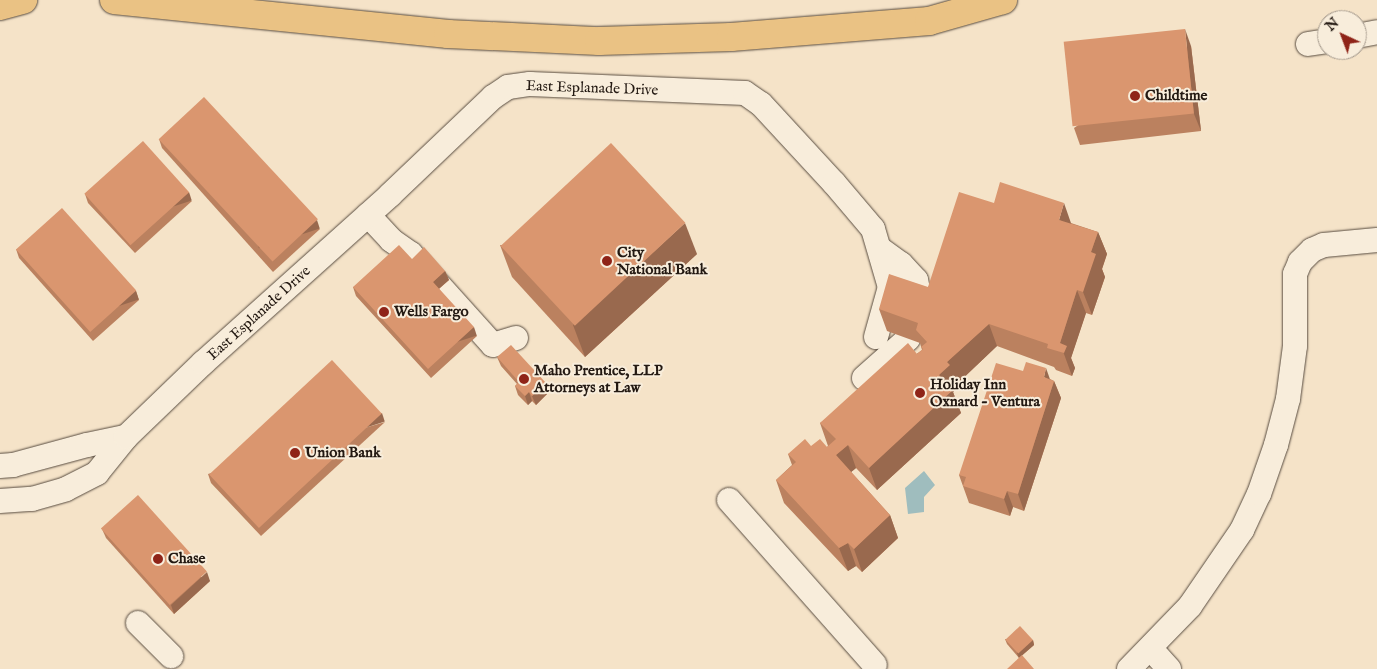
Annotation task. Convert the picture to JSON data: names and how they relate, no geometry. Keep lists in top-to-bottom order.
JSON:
{
  "streets": {
    "street": ["East Esplanade Drive"]
  },
  "places": [
    "Childtime",
    "City National Bank",
    "Wells Fargo",
    "Maho Prentice, LLP Attorneys at Law",
    "Holiday Inn Oxnard - Ventura",
    "Union Bank",
    "Chase"
  ],
  "north": "top left"
}
